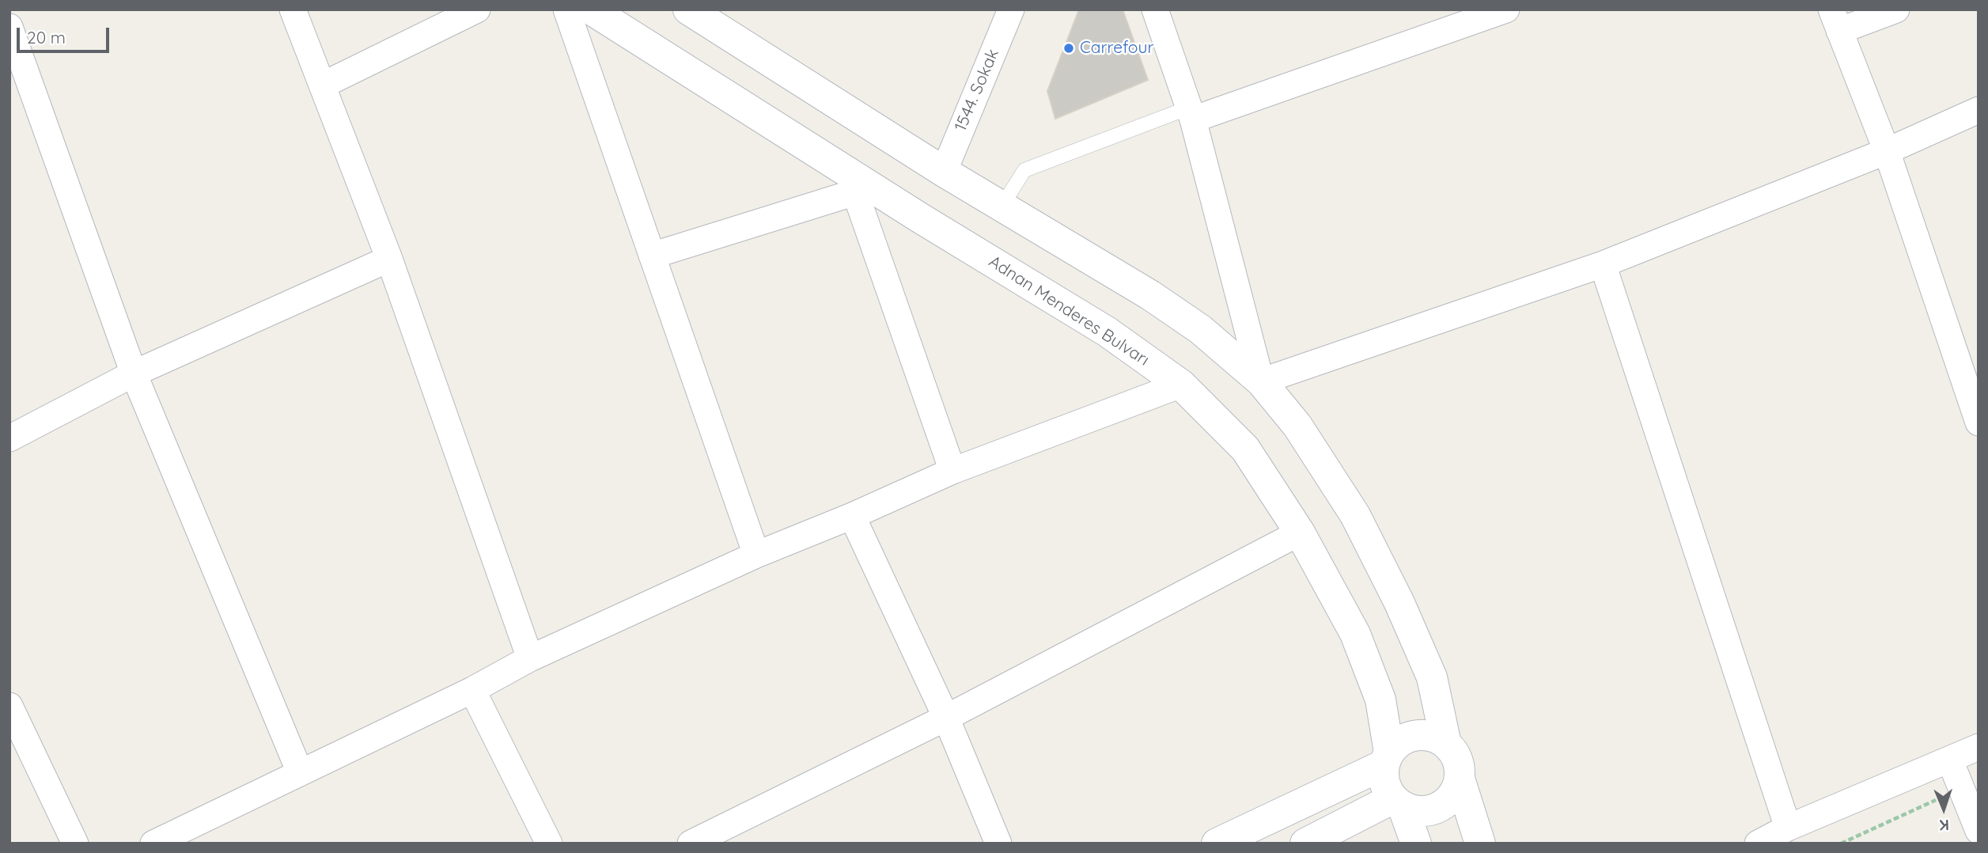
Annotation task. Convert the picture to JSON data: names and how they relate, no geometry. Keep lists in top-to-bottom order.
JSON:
{
  "streets": {
    "main road": ["Adnan Menderes Bulvarı"],
    "street": ["1544. Sokak"]
  },
  "places": ["Carrefour"],
  "scale_bar": "20 m",
  "north": "bottom"
}
